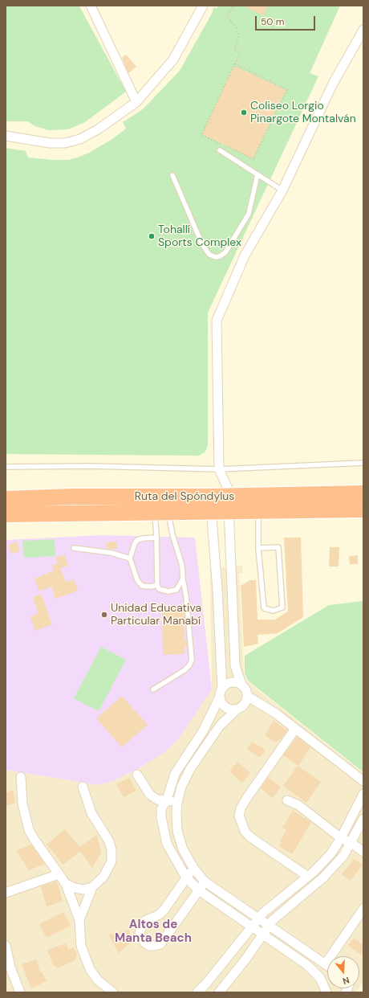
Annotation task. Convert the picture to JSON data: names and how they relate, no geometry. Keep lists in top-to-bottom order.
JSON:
{
  "streets": {
    "highway": ["Ruta del Spóndylus"]
  },
  "districts": ["Altos de Manta Beach"],
  "places": ["Coliseo Lorgio Pinargote Montalván", "Tohallí Sports Complex", "Unidad Educativa Particular Manabí"],
  "scale_bar": "50 m",
  "north": "bottom"
}
